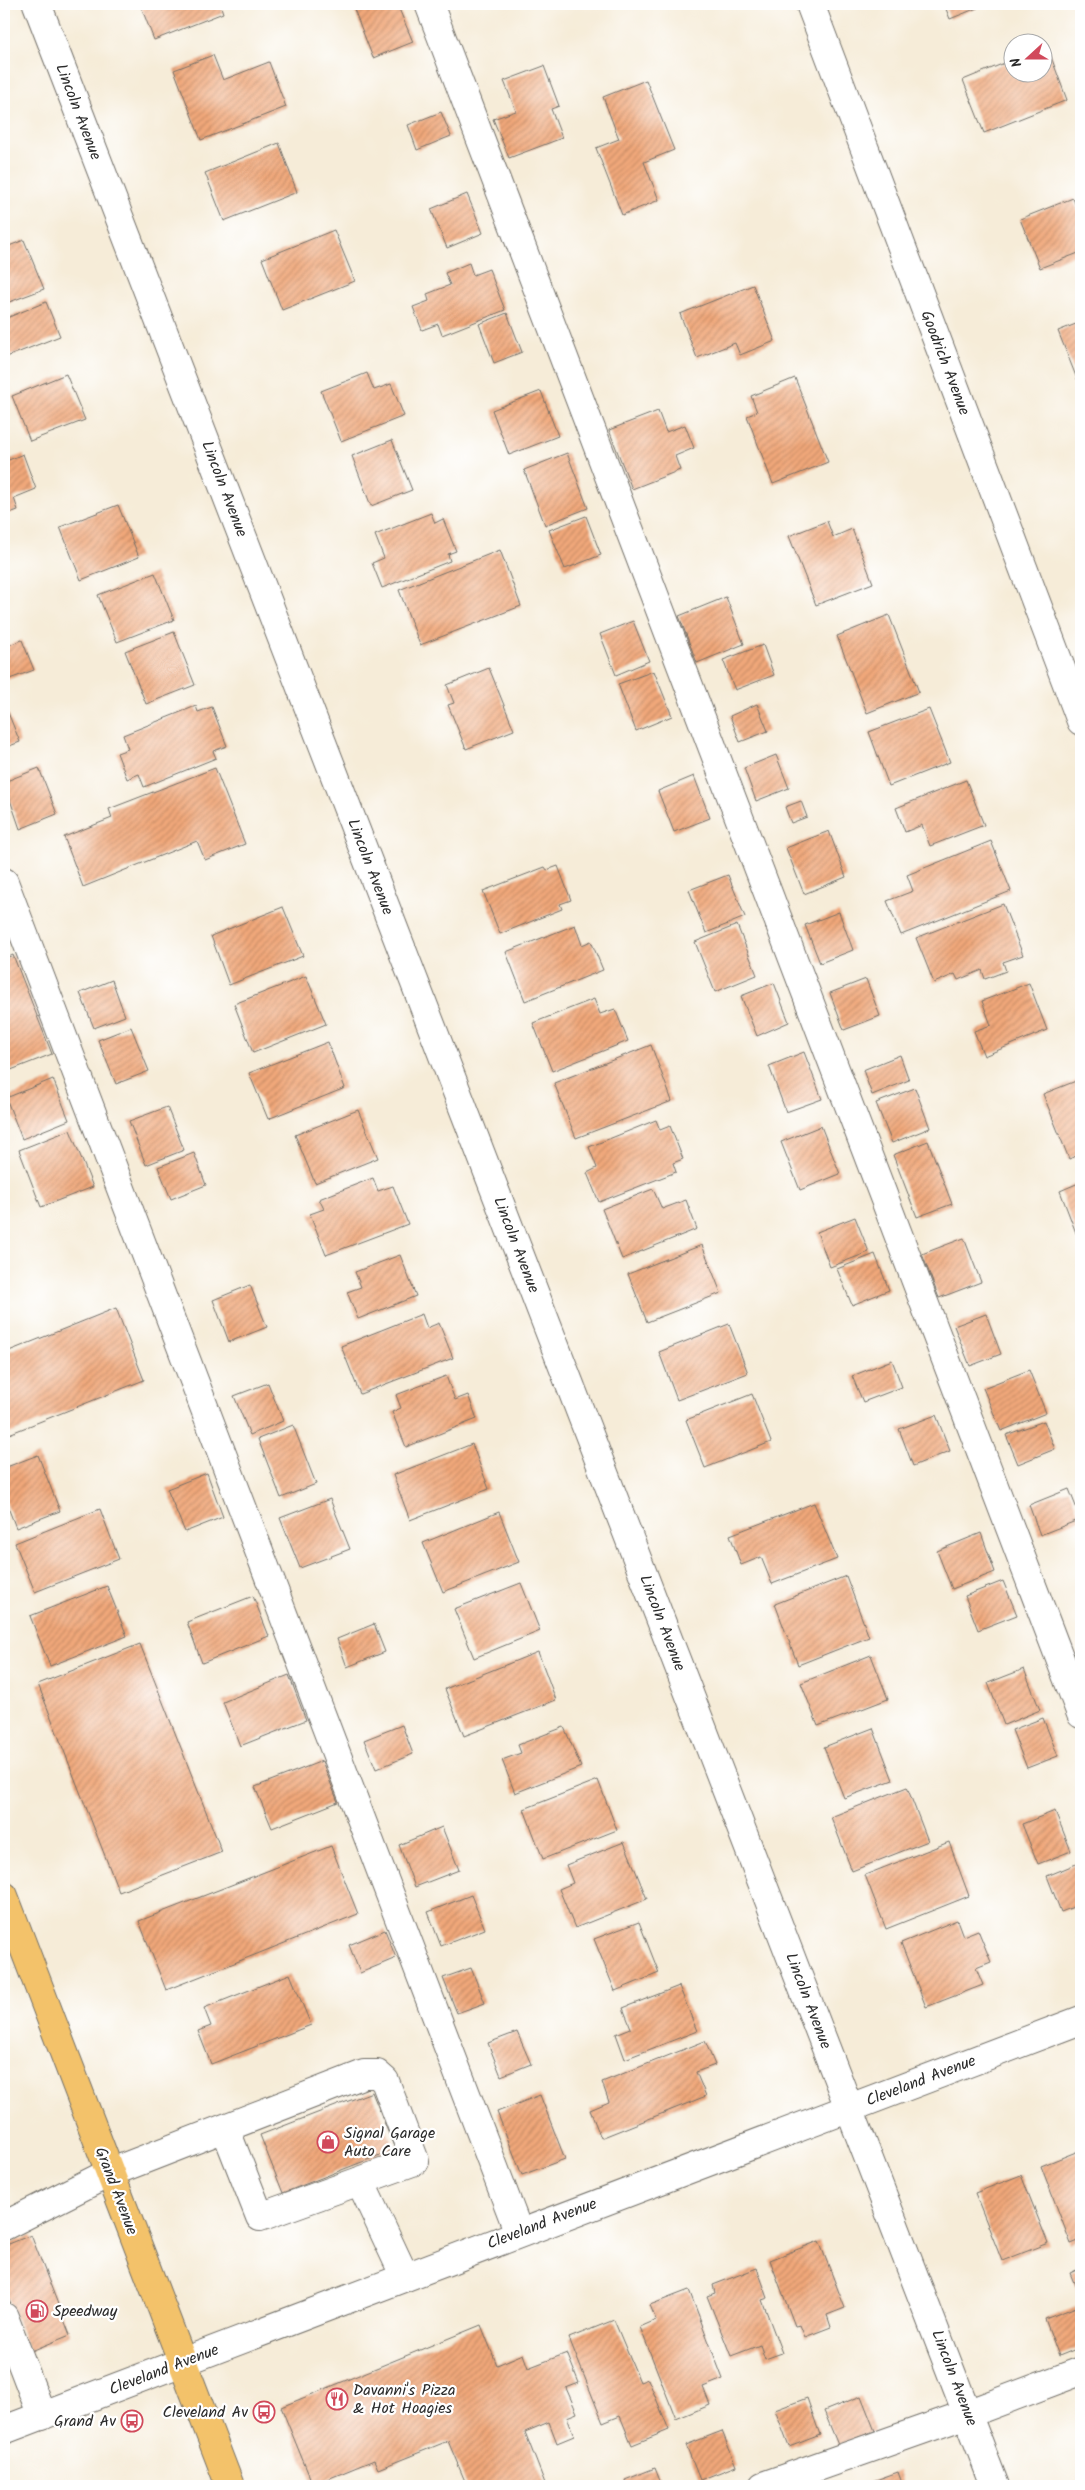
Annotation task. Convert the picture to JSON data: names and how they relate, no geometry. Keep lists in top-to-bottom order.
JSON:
{
  "streets": {
    "main road": ["Grand Avenue"],
    "street": ["Lincoln Avenue", "Goodrich Avenue", "Cleveland Avenue"]
  },
  "crossings": [
    ["Lincoln Avenue", "Cleveland Avenue"],
    ["Cleveland Avenue", "Grand Avenue"]
  ],
  "places": {
    "shop": ["Signal Garage Auto Care"],
    "fuel station": ["Speedway"],
    "restaurant": ["Davanni's Pizza & Hot Hoagies"],
    "bus stop": ["Cleveland Av", "Grand Av"]
  },
  "north": "left"
}
